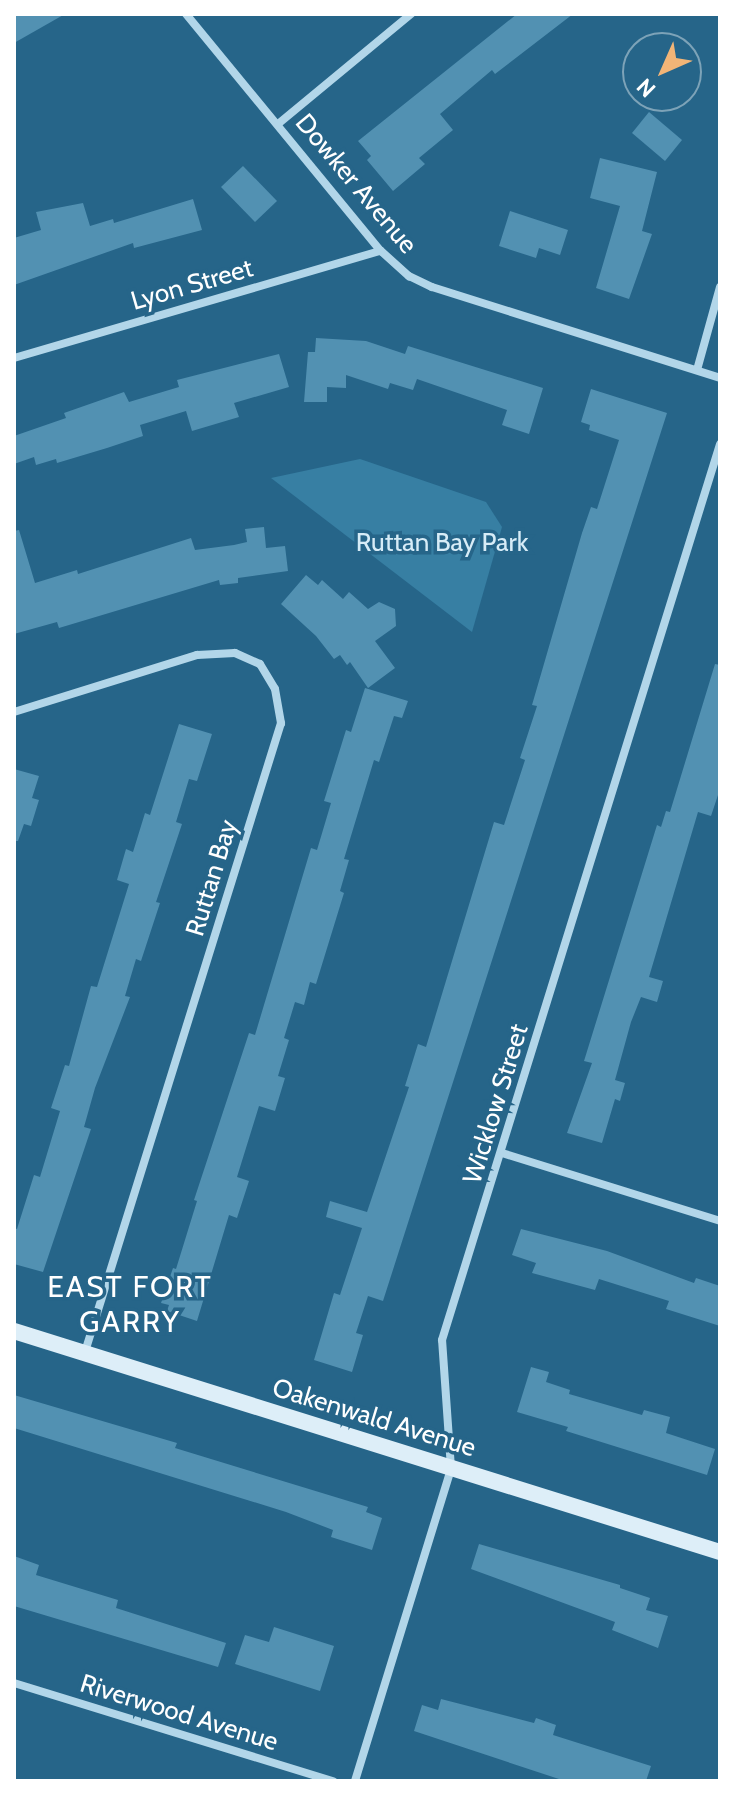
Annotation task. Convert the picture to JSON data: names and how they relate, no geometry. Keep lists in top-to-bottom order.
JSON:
{
  "streets": {
    "street": [
      "Dowker Avenue",
      "Lyon Street",
      "Ruttan Bay",
      "Wicklow Street",
      "Oakenwald Avenue",
      "Riverwood Avenue"
    ]
  },
  "crossings": [
    ["Dowker Avenue", "Lyon Street"],
    ["Ruttan Bay", "Oakenwald Avenue"],
    ["Wicklow Street", "Oakenwald Avenue"]
  ],
  "districts": ["EAST FORT GARRY"],
  "parks": ["Ruttan Bay Park"],
  "north": "bottom left"
}
